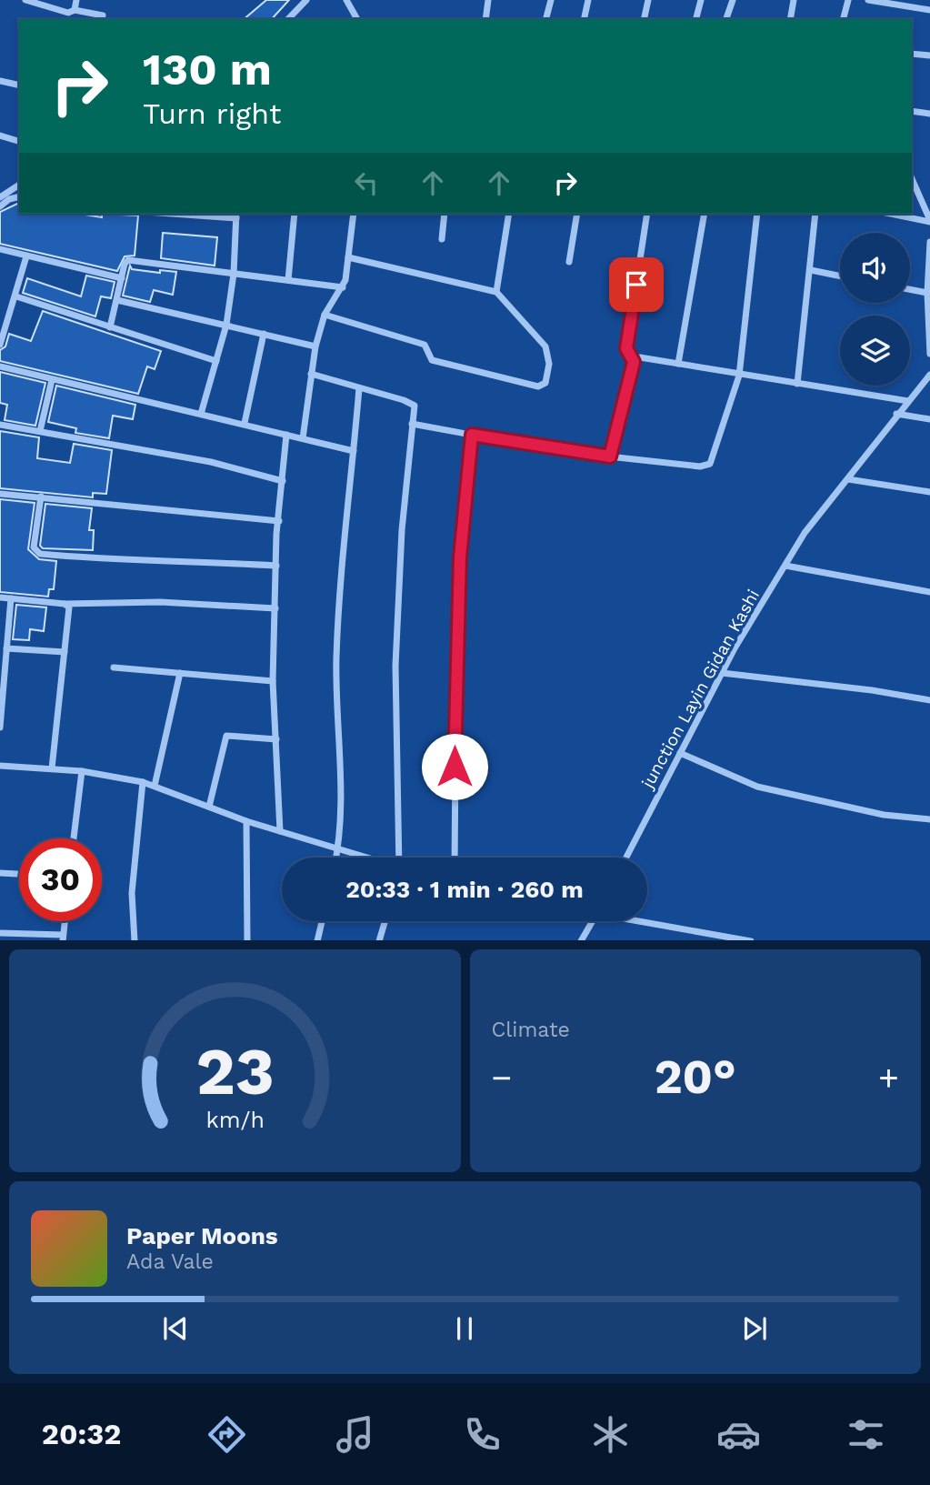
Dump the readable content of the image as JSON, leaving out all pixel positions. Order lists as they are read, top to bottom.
{
  "streets": {
    "street": ["junction Layin Gidan Kashi"]
  },
  "page": {
    "turn": ["130 m", "Turn right"],
    "limit": "30",
    "trip": "20:33 · 1 min · 260 m",
    "tile": "Climate",
    "heat": ["−", "20°", "+"],
    "song": ["Paper Moons", "Ada Vale"],
    "tabs": "20:32",
    "gauge": ["23", "km/h"]
  }
}
